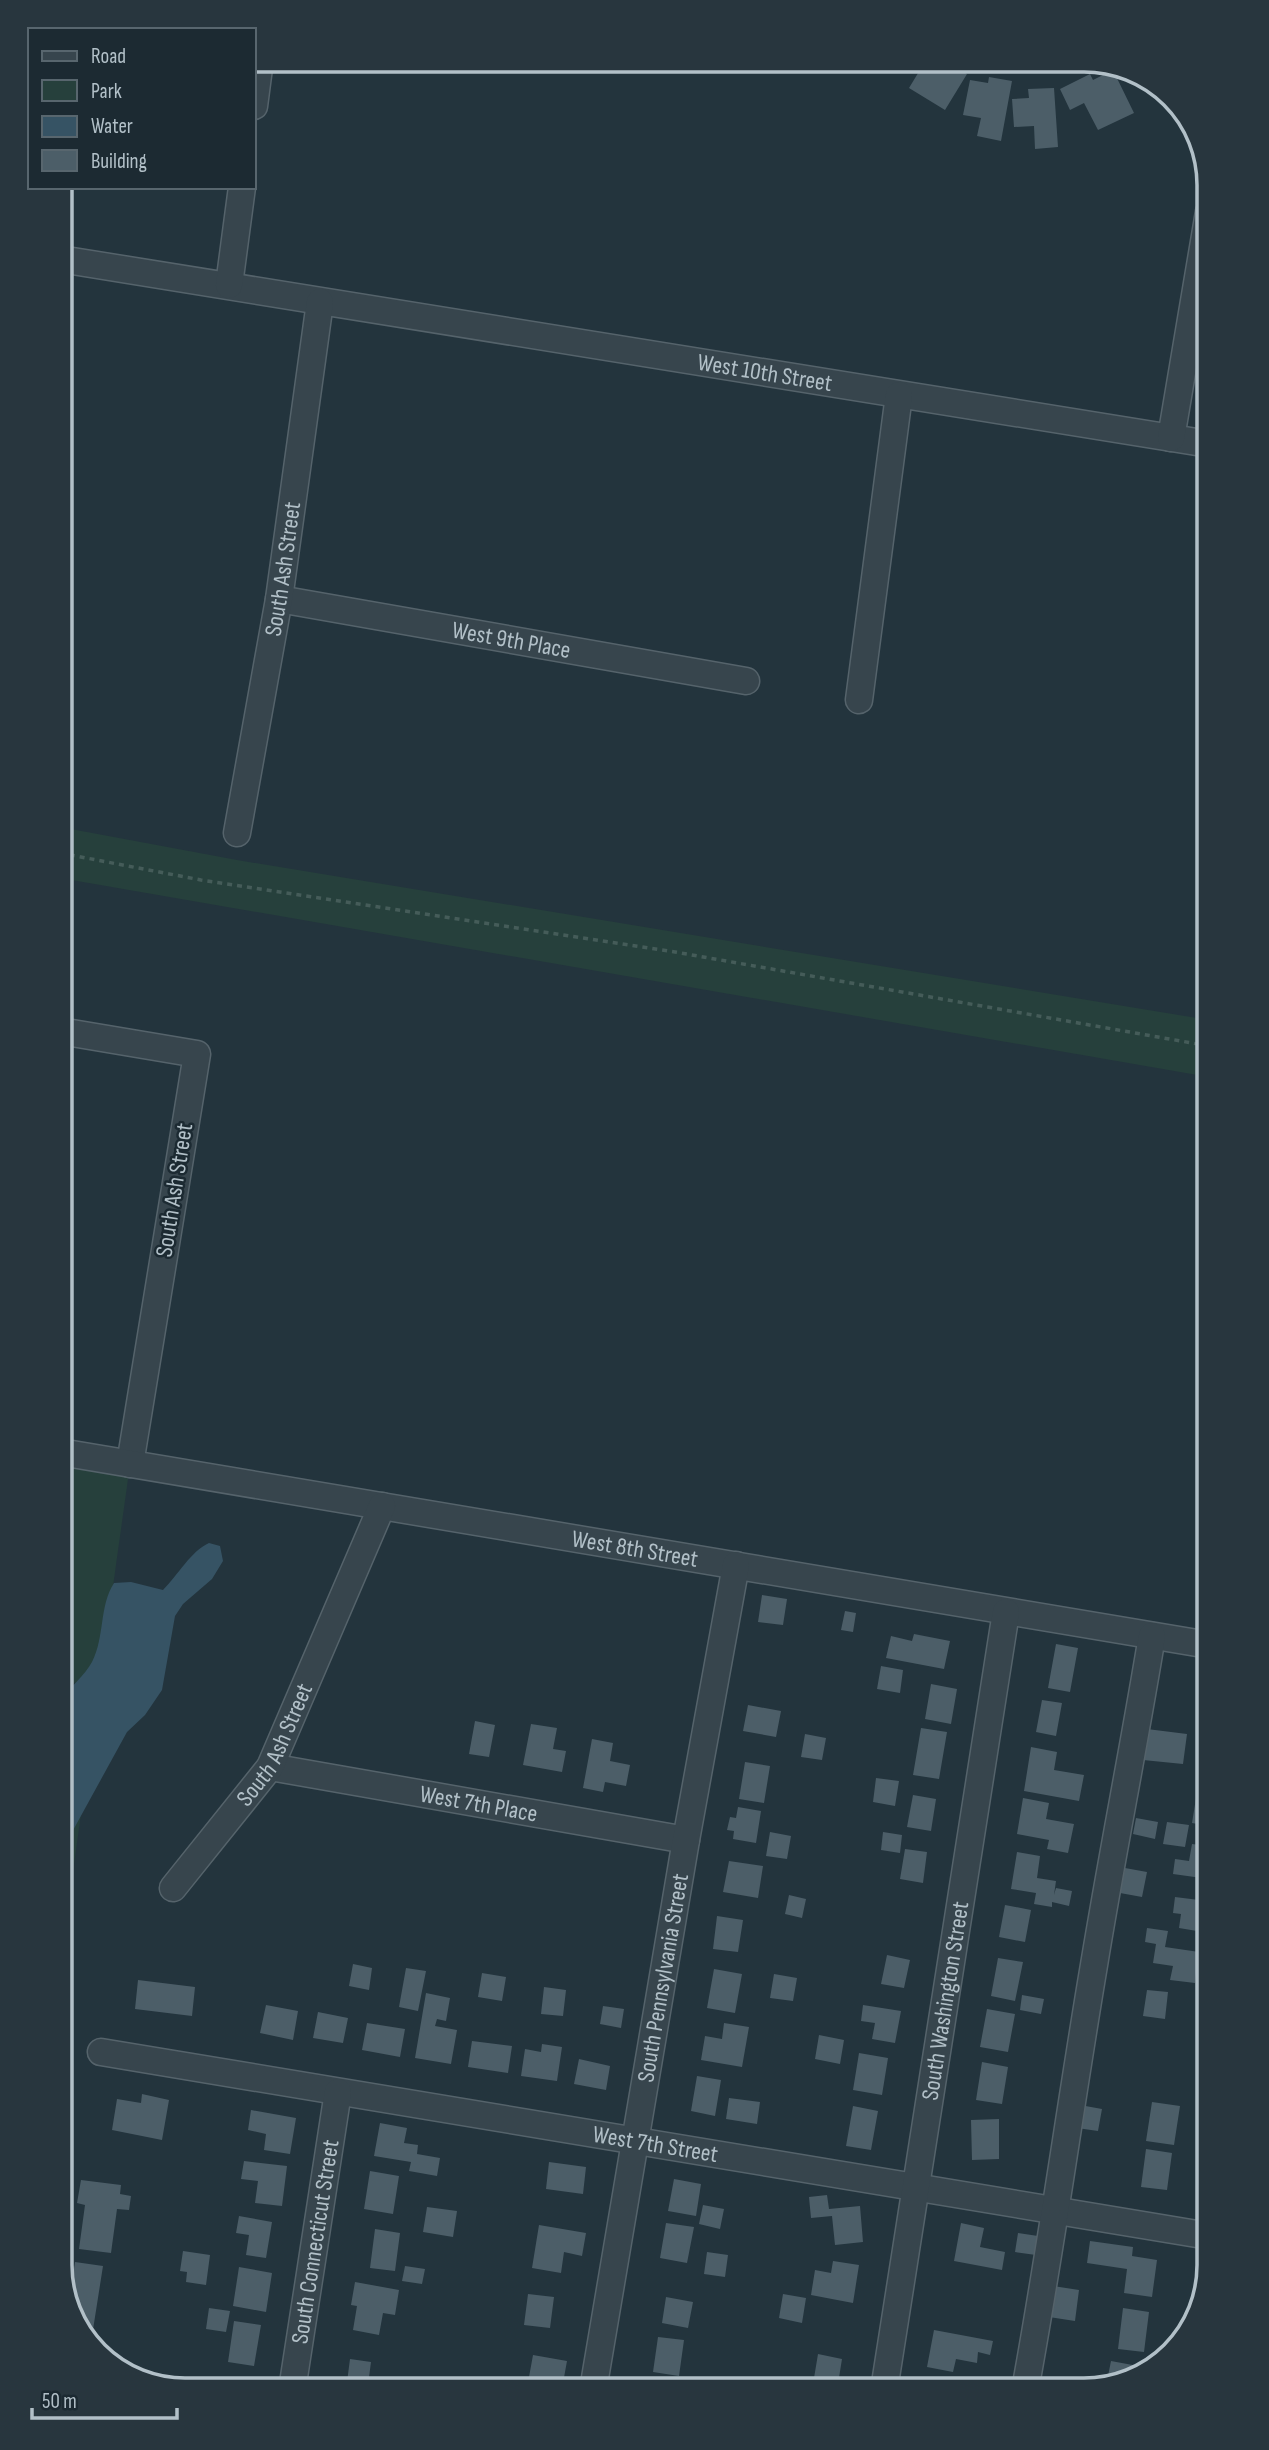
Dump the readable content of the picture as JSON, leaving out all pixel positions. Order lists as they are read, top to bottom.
{
  "streets": {
    "street": [
      "West 10th Street",
      "South Ash Street",
      "West 9th Place",
      "West 8th Street",
      "West 7th Place",
      "South Pennsylvania Street",
      "South Washington Street",
      "West 7th Street",
      "South Connecticut Street"
    ]
  },
  "crossings": [
    ["West 10th Street", "South Ash Street"],
    ["South Ash Street", "West 9th Place"],
    ["South Ash Street", "West 8th Street"],
    ["South Ash Street", "West 7th Place"],
    ["West 8th Street", "South Pennsylvania Street"],
    ["West 8th Street", "South Washington Street"],
    ["West 7th Place", "South Pennsylvania Street"],
    ["South Pennsylvania Street", "West 7th Street"],
    ["South Washington Street", "West 7th Street"],
    ["West 7th Street", "South Connecticut Street"]
  ],
  "legend": [
    "Road",
    "Park",
    "Water",
    "Building"
  ],
  "scale_bar": "50 m"
}
